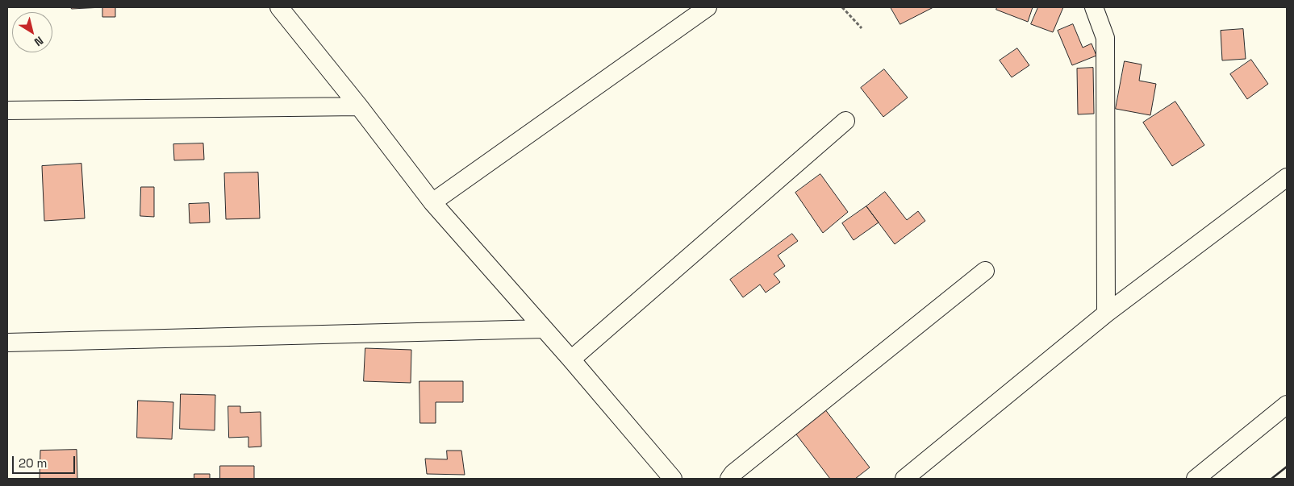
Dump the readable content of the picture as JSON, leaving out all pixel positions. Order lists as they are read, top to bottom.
{
  "scale_bar": "20 m",
  "north": "bottom right"
}
